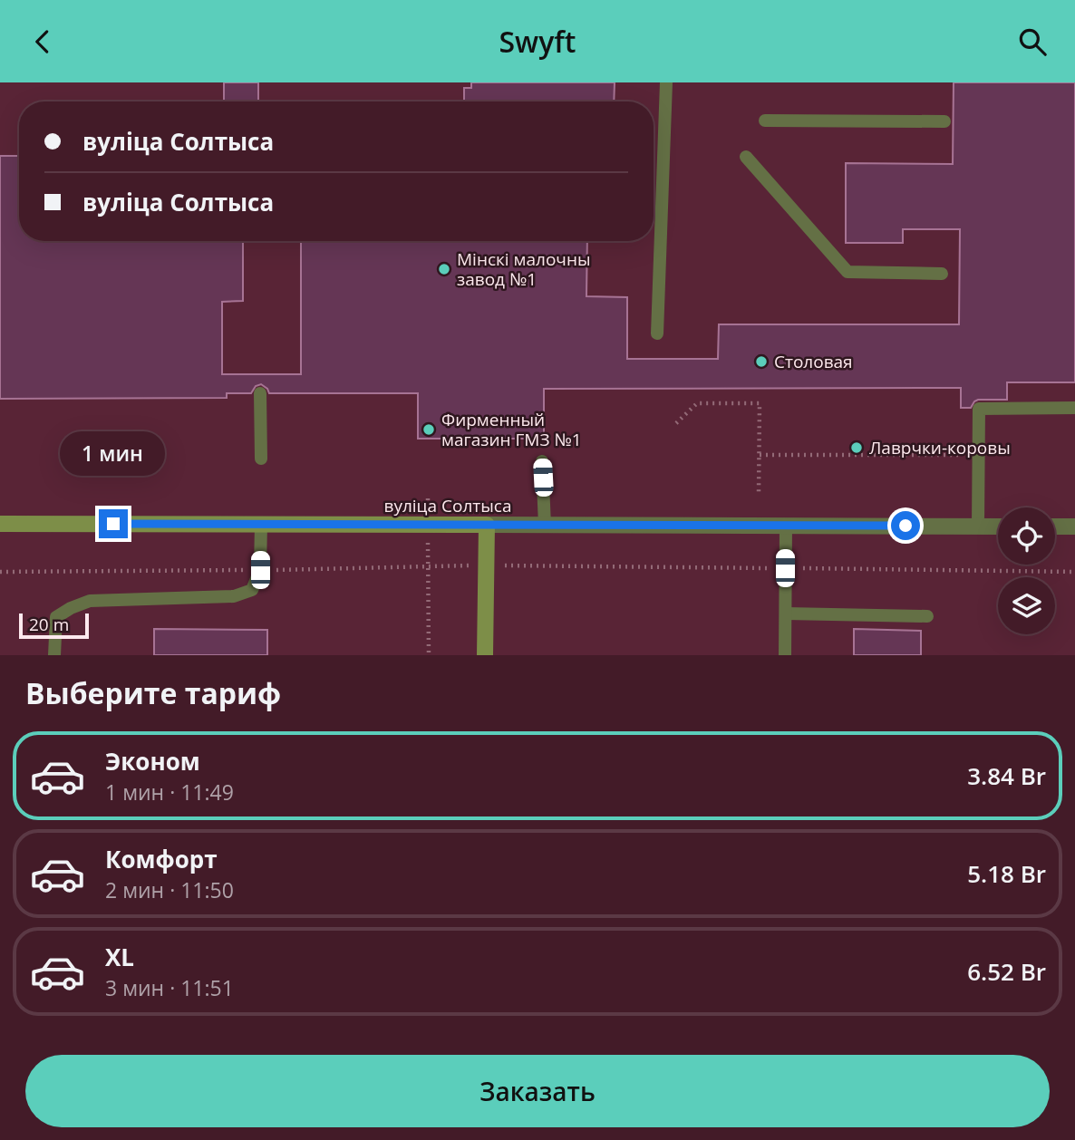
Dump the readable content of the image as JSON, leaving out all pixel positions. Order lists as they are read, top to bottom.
{
  "streets": {
    "street": ["вуліца Солтыса"]
  },
  "places": [
    "Мінскі малочны завод №1",
    "Столовая",
    "Фирменный магазин ГМЗ №1",
    "Лаврчки-коровы"
  ],
  "scale_bar": "20 m",
  "page": {
    "header": "Swyft",
    "banner": ["вуліца Солтыса", "вуліца Солтыса"],
    "bubble": "1 мин",
    "scale": "20 m",
    "heading": "Выберите тариф",
    "list": [
      {
        "name": "Эконом",
        "note": "1 мин · 11:49",
        "value": "3.84 Br"
      },
      {
        "name": "Комфорт",
        "note": "2 мин · 11:50",
        "value": "5.18 Br"
      },
      {
        "name": "XL",
        "note": "3 мин · 11:51",
        "value": "6.52 Br"
      }
    ],
    "buttons": "Заказать"
  }
}
